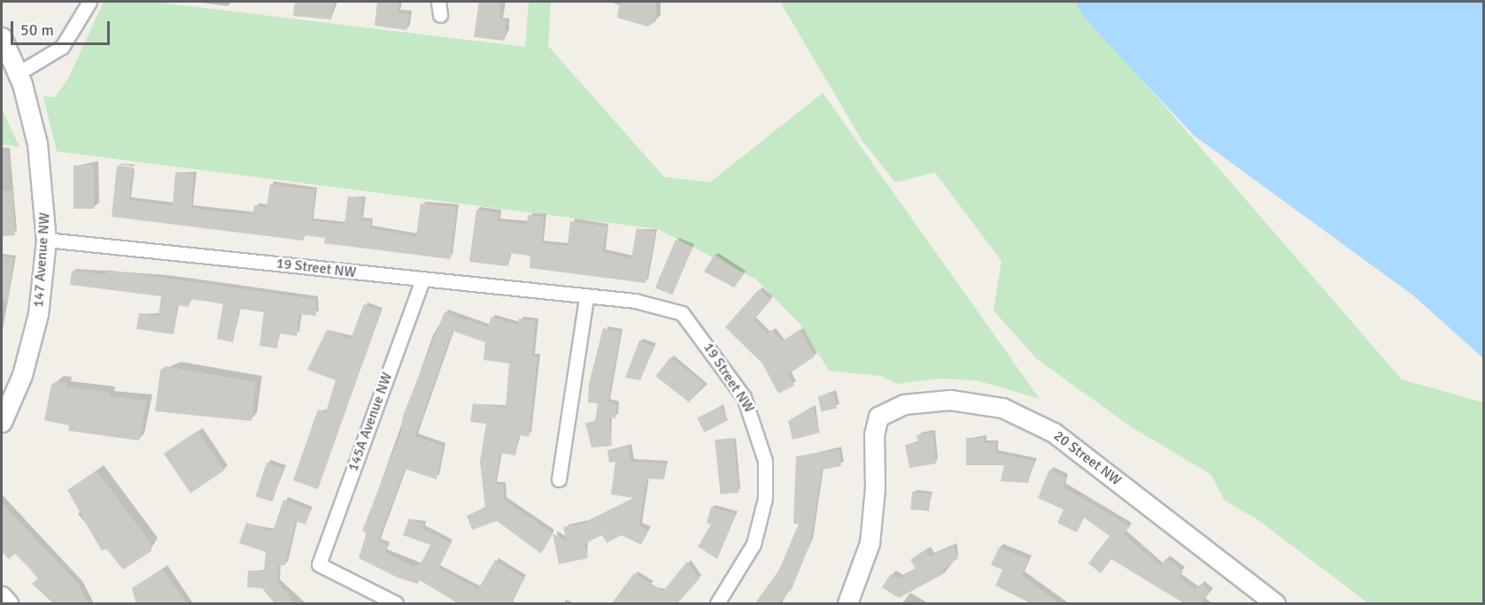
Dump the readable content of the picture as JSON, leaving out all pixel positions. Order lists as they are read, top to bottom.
{
  "streets": {
    "street": [
      "147 Avenue NW",
      "19 Street NW",
      "145A Avenue NW",
      "20 Street NW"
    ]
  },
  "crossings": [
    ["147 Avenue NW", "19 Street NW"],
    ["19 Street NW", "145A Avenue NW"]
  ],
  "scale_bar": "50 m"
}
